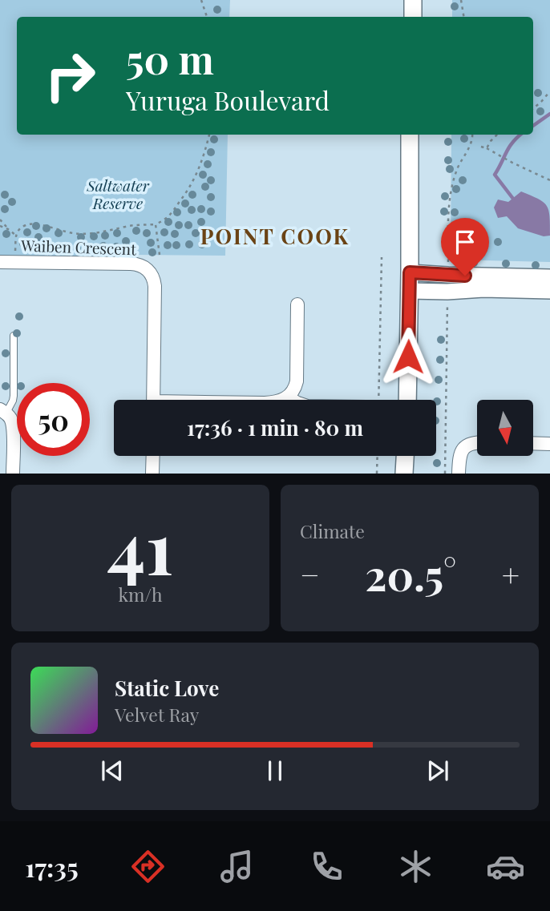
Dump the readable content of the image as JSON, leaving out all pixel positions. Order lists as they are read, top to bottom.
{
  "streets": {
    "street": ["Waiben Crescent"]
  },
  "districts": ["POINT COOK"],
  "parks": ["Saltwater Reserve"],
  "north": "bottom",
  "page": {
    "turn": ["50 m", "Yuruga Boulevard"],
    "limit": "50",
    "trip": "17:36 · 1 min · 80 m",
    "tile": [
      ["41", "km/h"],
      "Climate"
    ],
    "heat": ["−", "20.5°", "+"],
    "song": ["Static Love", "Velvet Ray"],
    "tabs": "17:35"
  }
}
